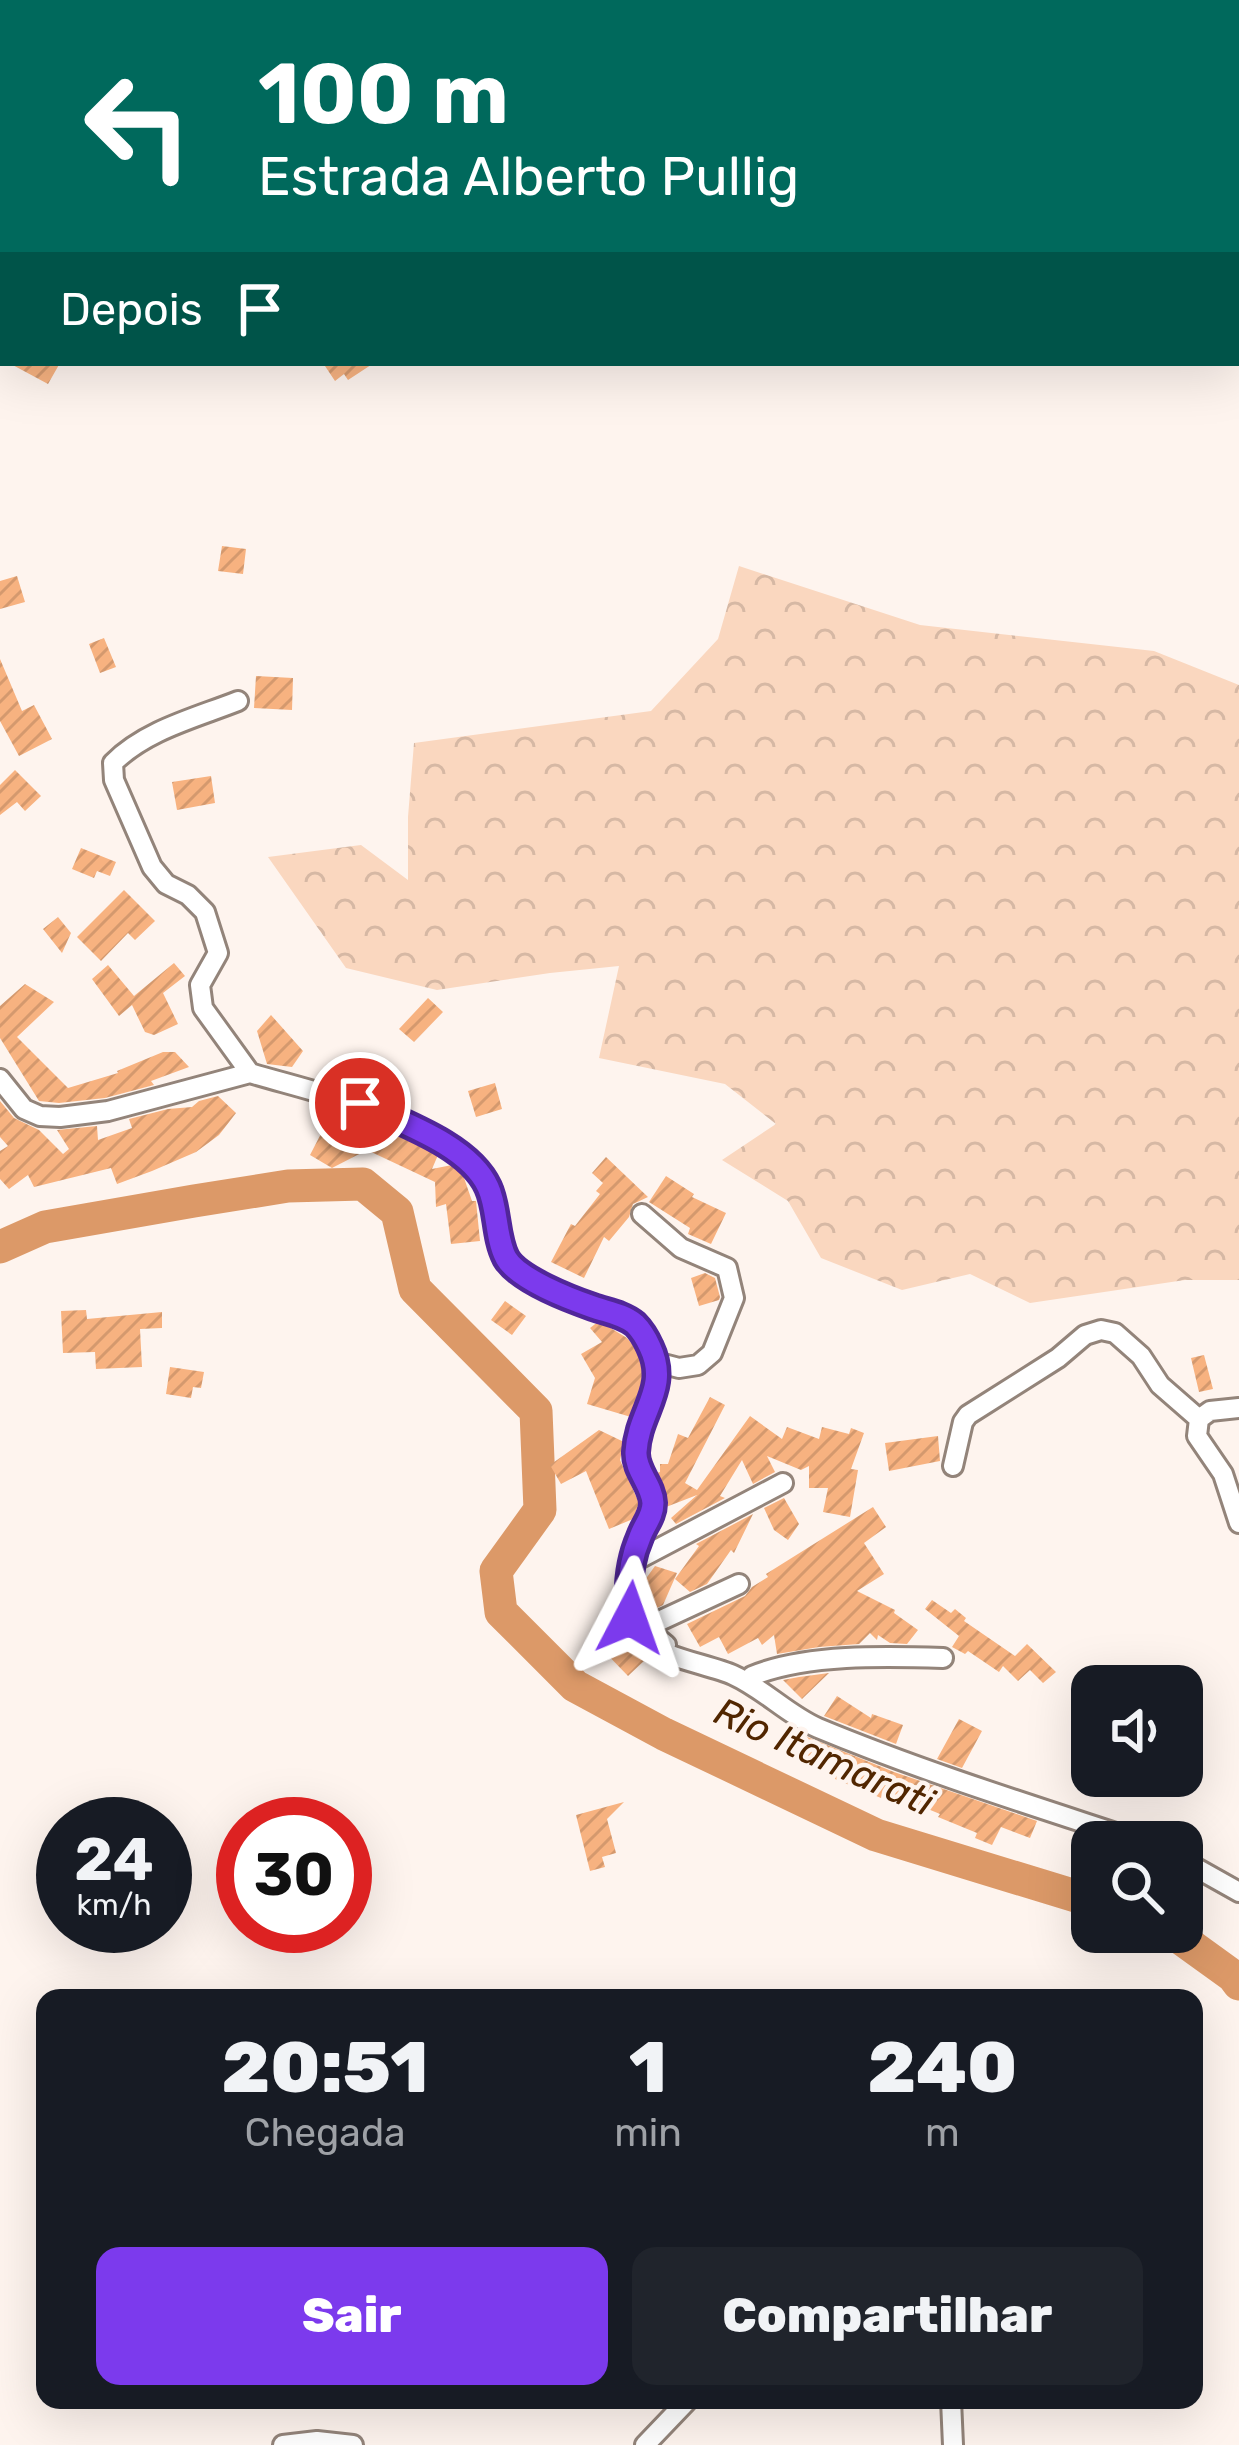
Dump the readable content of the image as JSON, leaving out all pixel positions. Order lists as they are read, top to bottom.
{
  "water": ["Rio Itamarati"],
  "page": {
    "turn": ["100 m", "Estrada Alberto Pullig"],
    "then": "Depois",
    "speed": "24 km/h",
    "limit": "30",
    "eta": [
      "20:51",
      "Chegada",
      "1",
      "min",
      "240",
      "m"
    ],
    "buttons": ["Sair", "Compartilhar"]
  }
}
